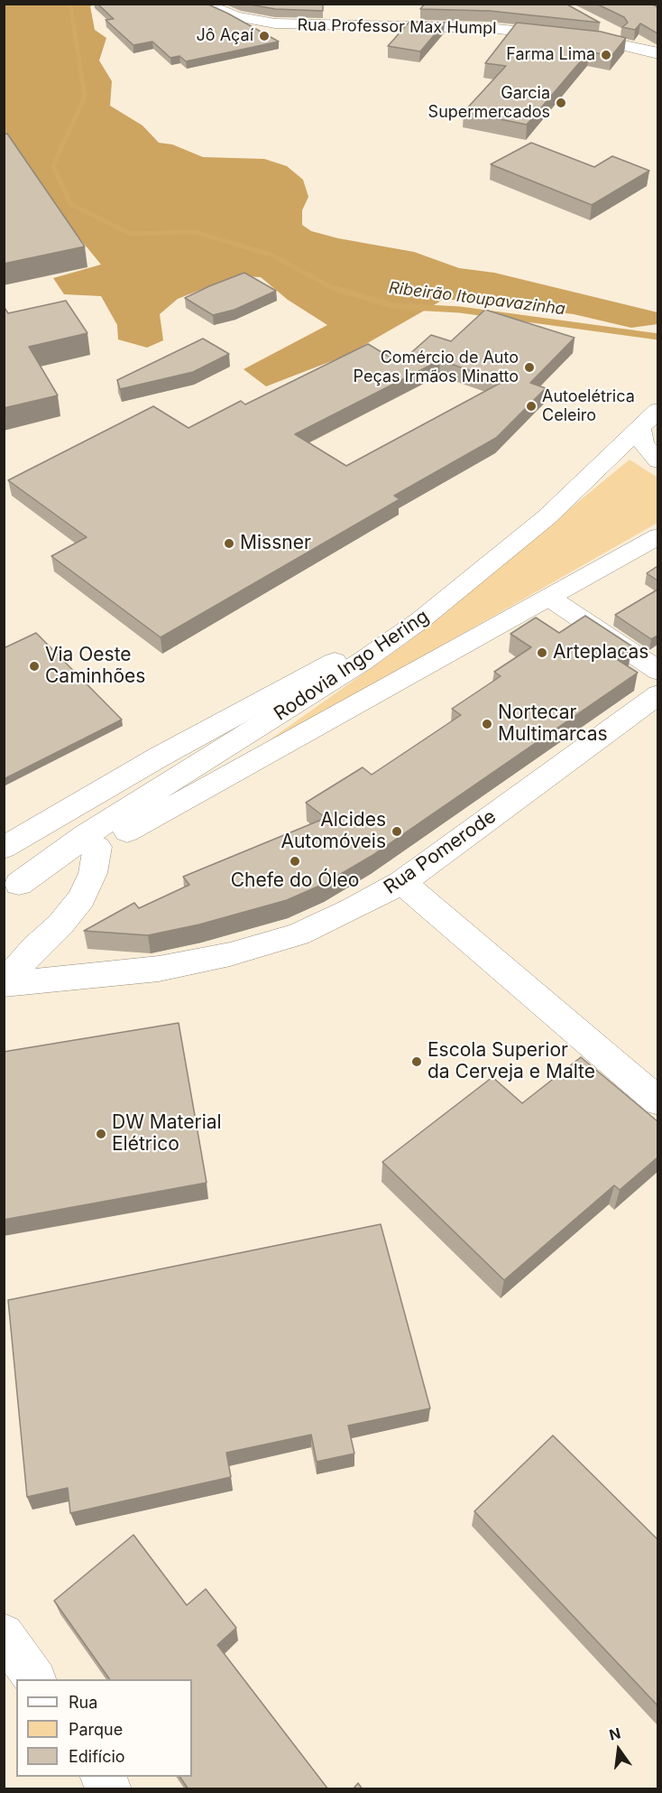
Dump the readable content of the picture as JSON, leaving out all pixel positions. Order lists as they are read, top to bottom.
{
  "streets": {
    "main road": ["Rua Professor Max Humpl", "Rodovia Ingo Hering", "Rua Pomerode"]
  },
  "water": ["Ribeirão Itoupavazinha"],
  "places": [
    "Jô Açaí",
    "Farma Lima",
    "Garcia Supermercados",
    "Comércio de Auto Peças Irmãos Minatto",
    "Autoelétrica Celeiro",
    "Missner",
    "Arteplacas",
    "Via Oeste Caminhões",
    "Nortecar Multimarcas",
    "Alcides Automóveis",
    "Chefe do Óleo",
    "Escola Superior da Cerveja e Malte",
    "DW Material Elétrico"
  ],
  "legend": ["Rua", "Parque", "Edifício"],
  "north": "top"
}
